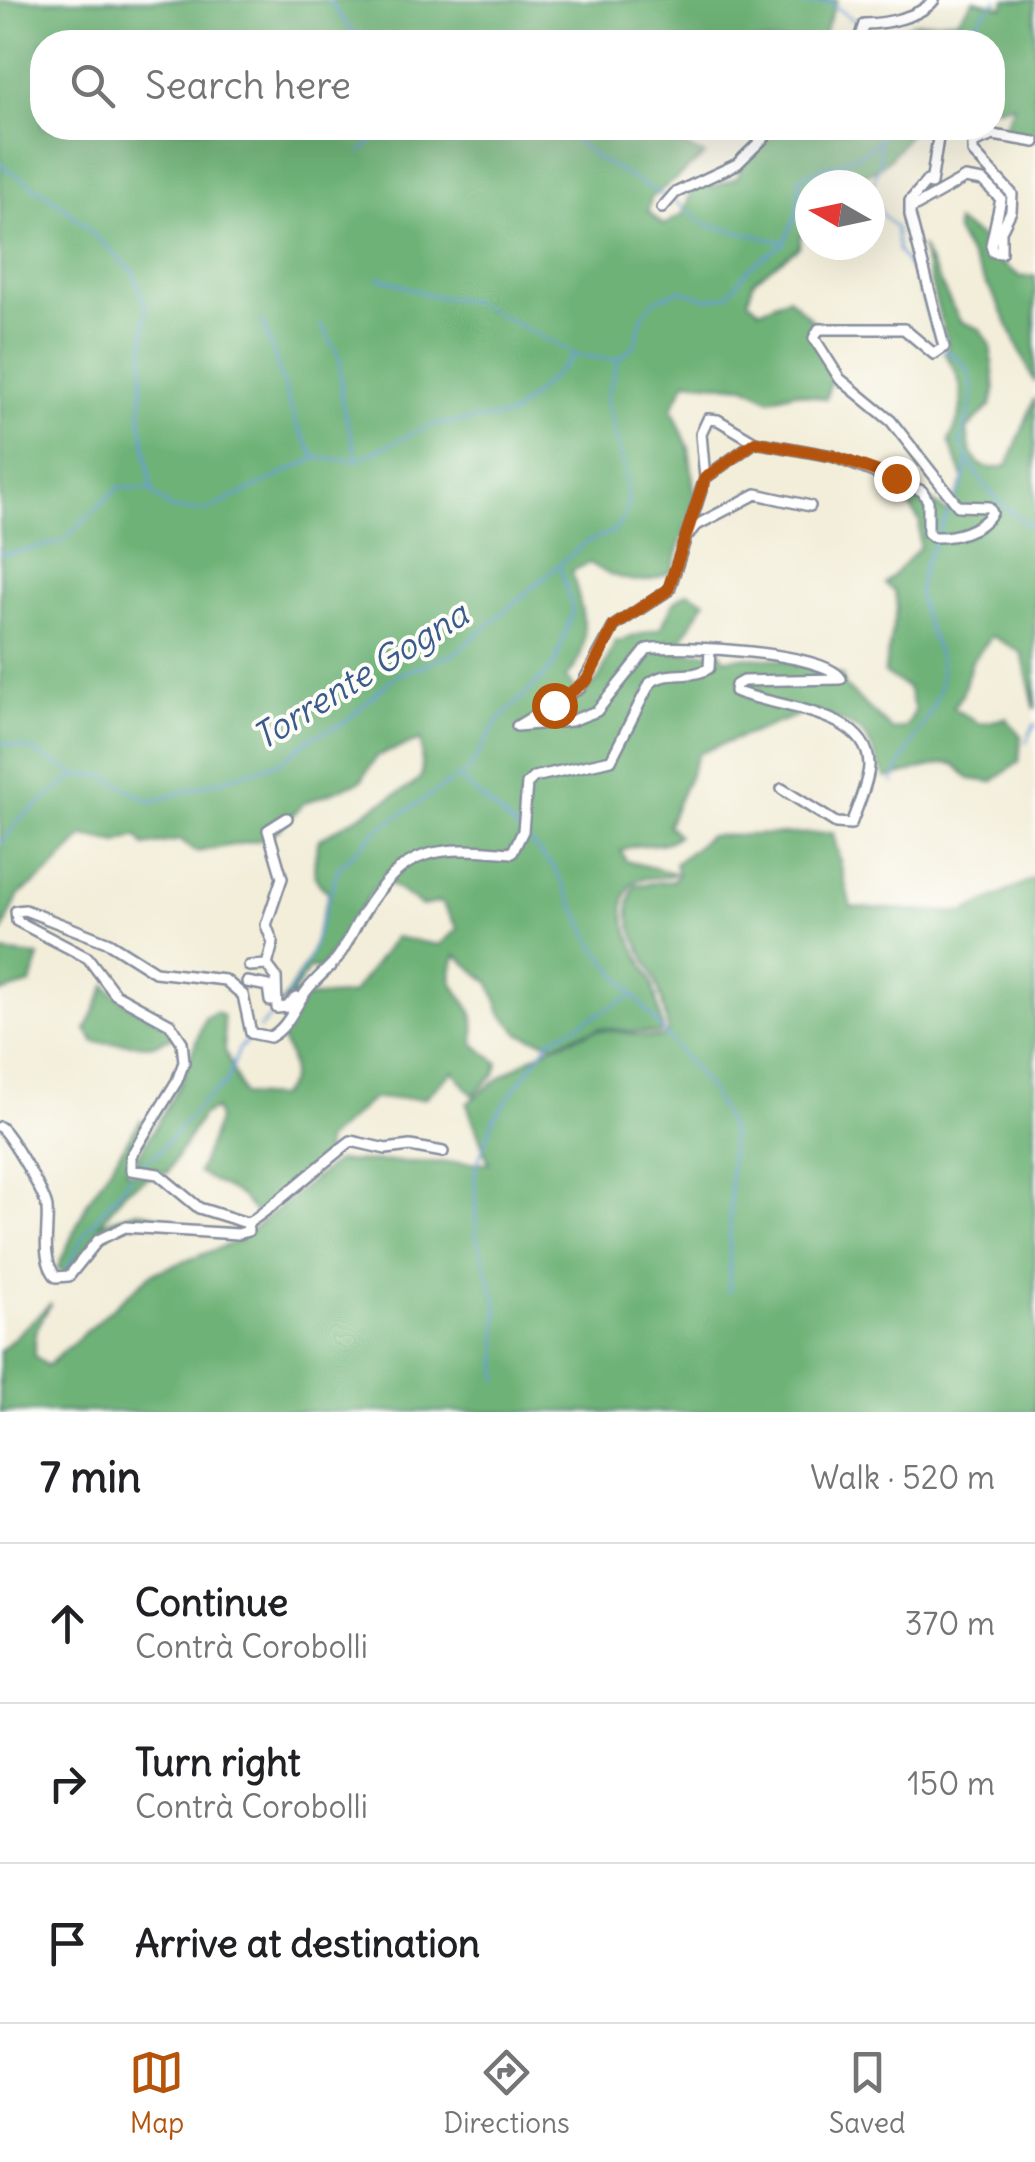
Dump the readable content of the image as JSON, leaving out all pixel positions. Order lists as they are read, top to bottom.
{
  "water": ["Torrente Gogna"],
  "north": "left",
  "page": {
    "search": "Search here",
    "heading": ["7 min", "Walk · 520 m"],
    "list": [
      ["Continue", "Contrà Corobolli", "370 m"],
      ["Turn right", "Contrà Corobolli", "150 m"],
      "Arrive at destination"
    ],
    "nav": ["Map", "Directions", "Saved"]
  }
}
